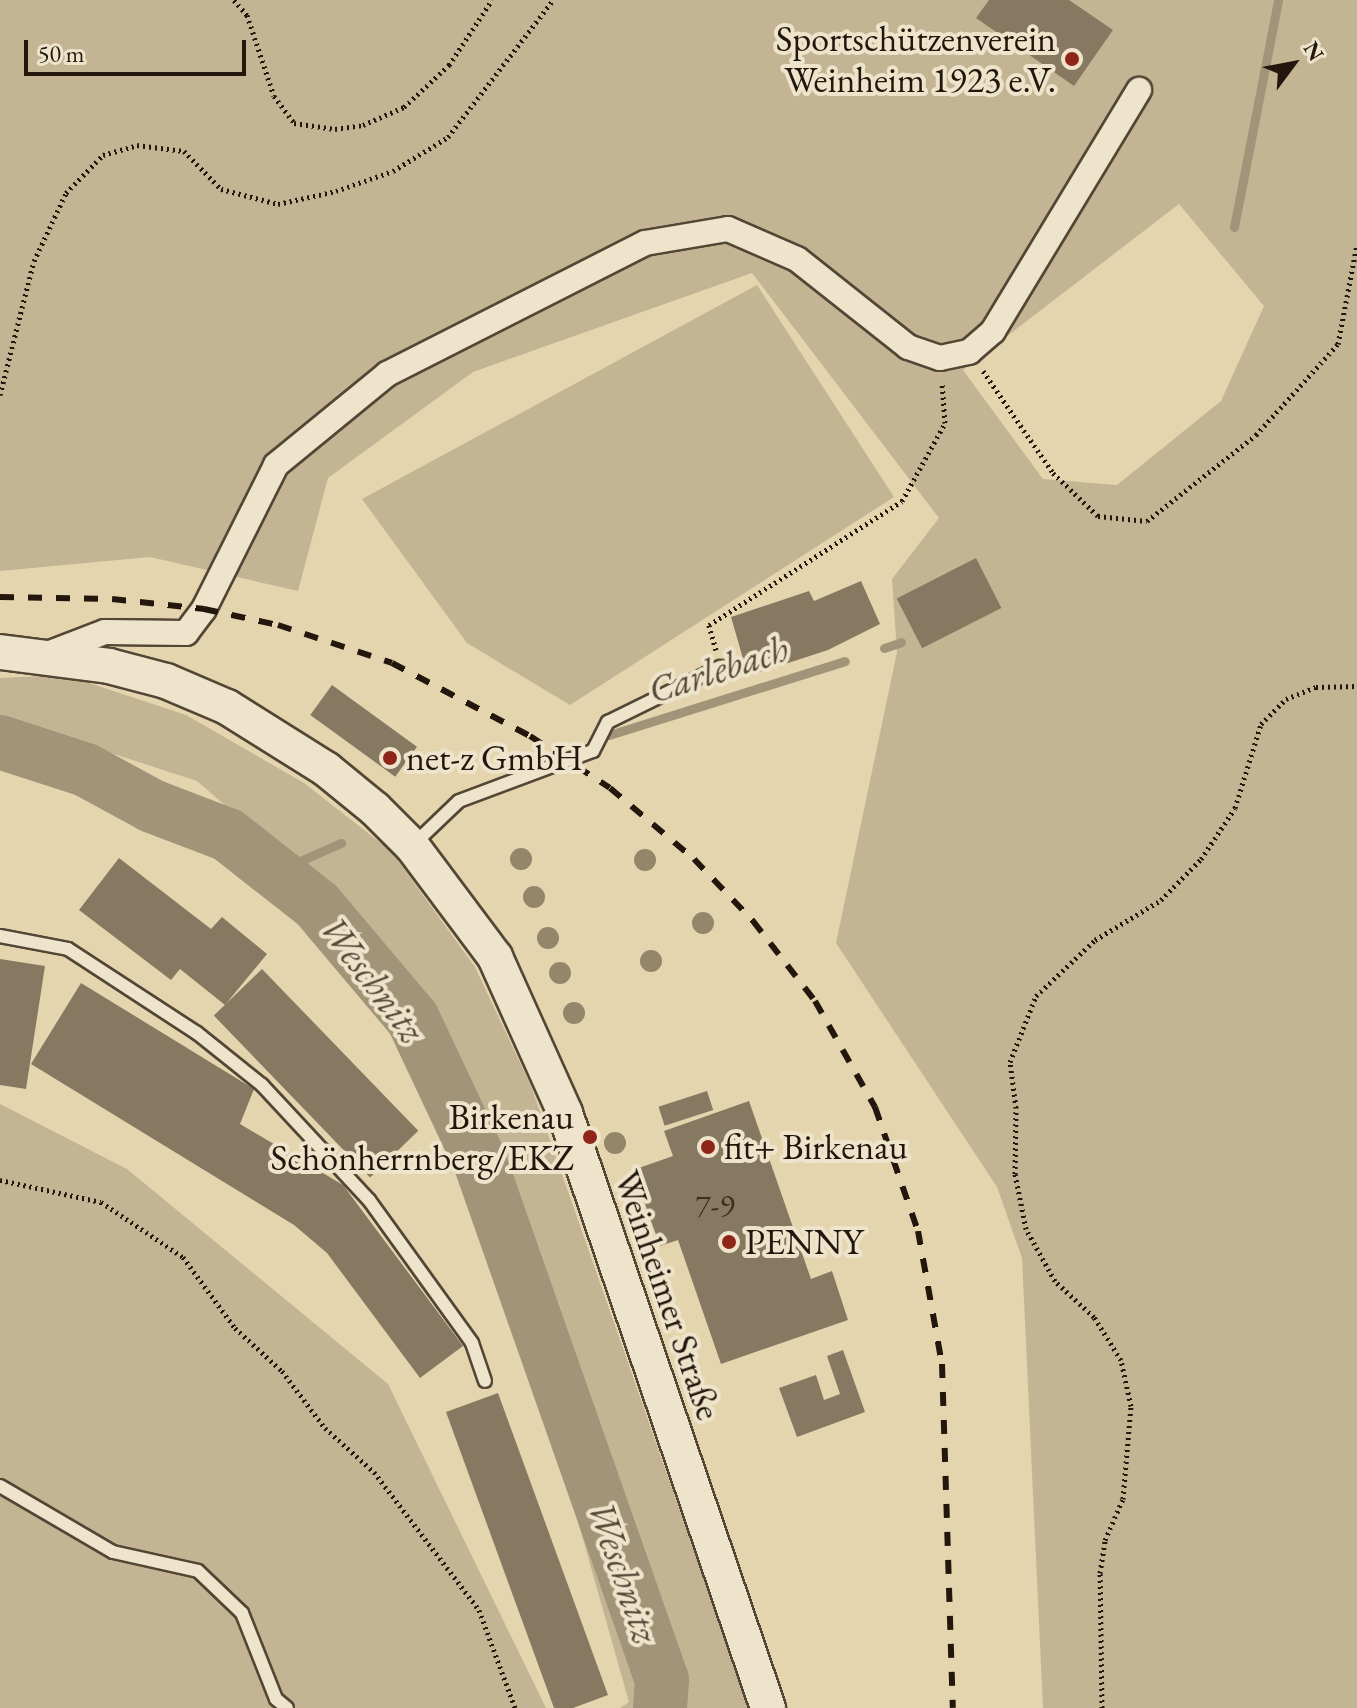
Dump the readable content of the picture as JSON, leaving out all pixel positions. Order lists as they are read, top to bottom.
{
  "streets": {
    "main road": ["Weinheimer Straße"]
  },
  "water": ["Carlebach", "Weschnitz"],
  "places": [
    "Sportschützenverein Weinheim 1923 e.V.",
    "net-z GmbH",
    "Birkenau Schönherrnberg/EKZ",
    "fit+ Birkenau",
    "PENNY"
  ],
  "house_numbers": ["7-9"],
  "scale_bar": "50 m",
  "north": "top right"
}
